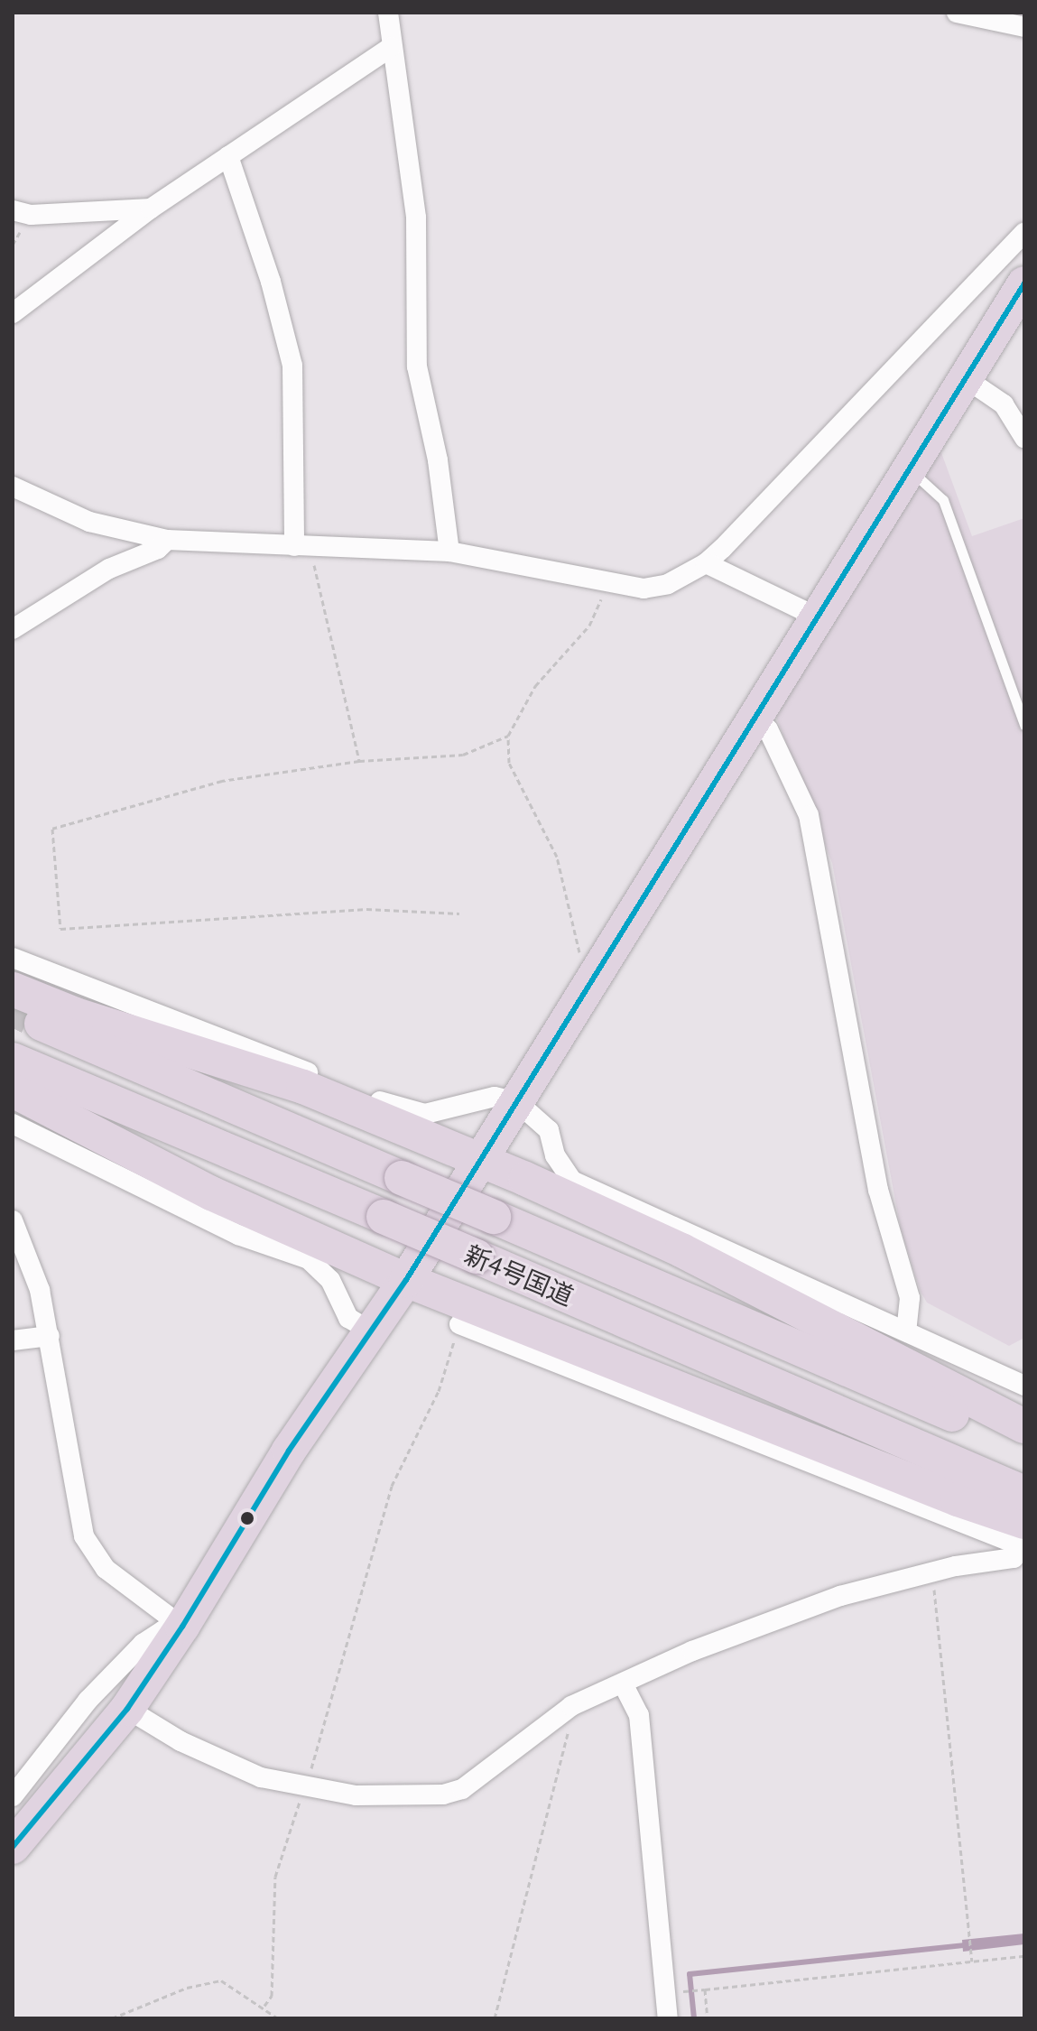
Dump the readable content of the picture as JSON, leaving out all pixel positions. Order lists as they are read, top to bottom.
{
  "streets": {
    "highway": ["新4号国道"]
  }
}
